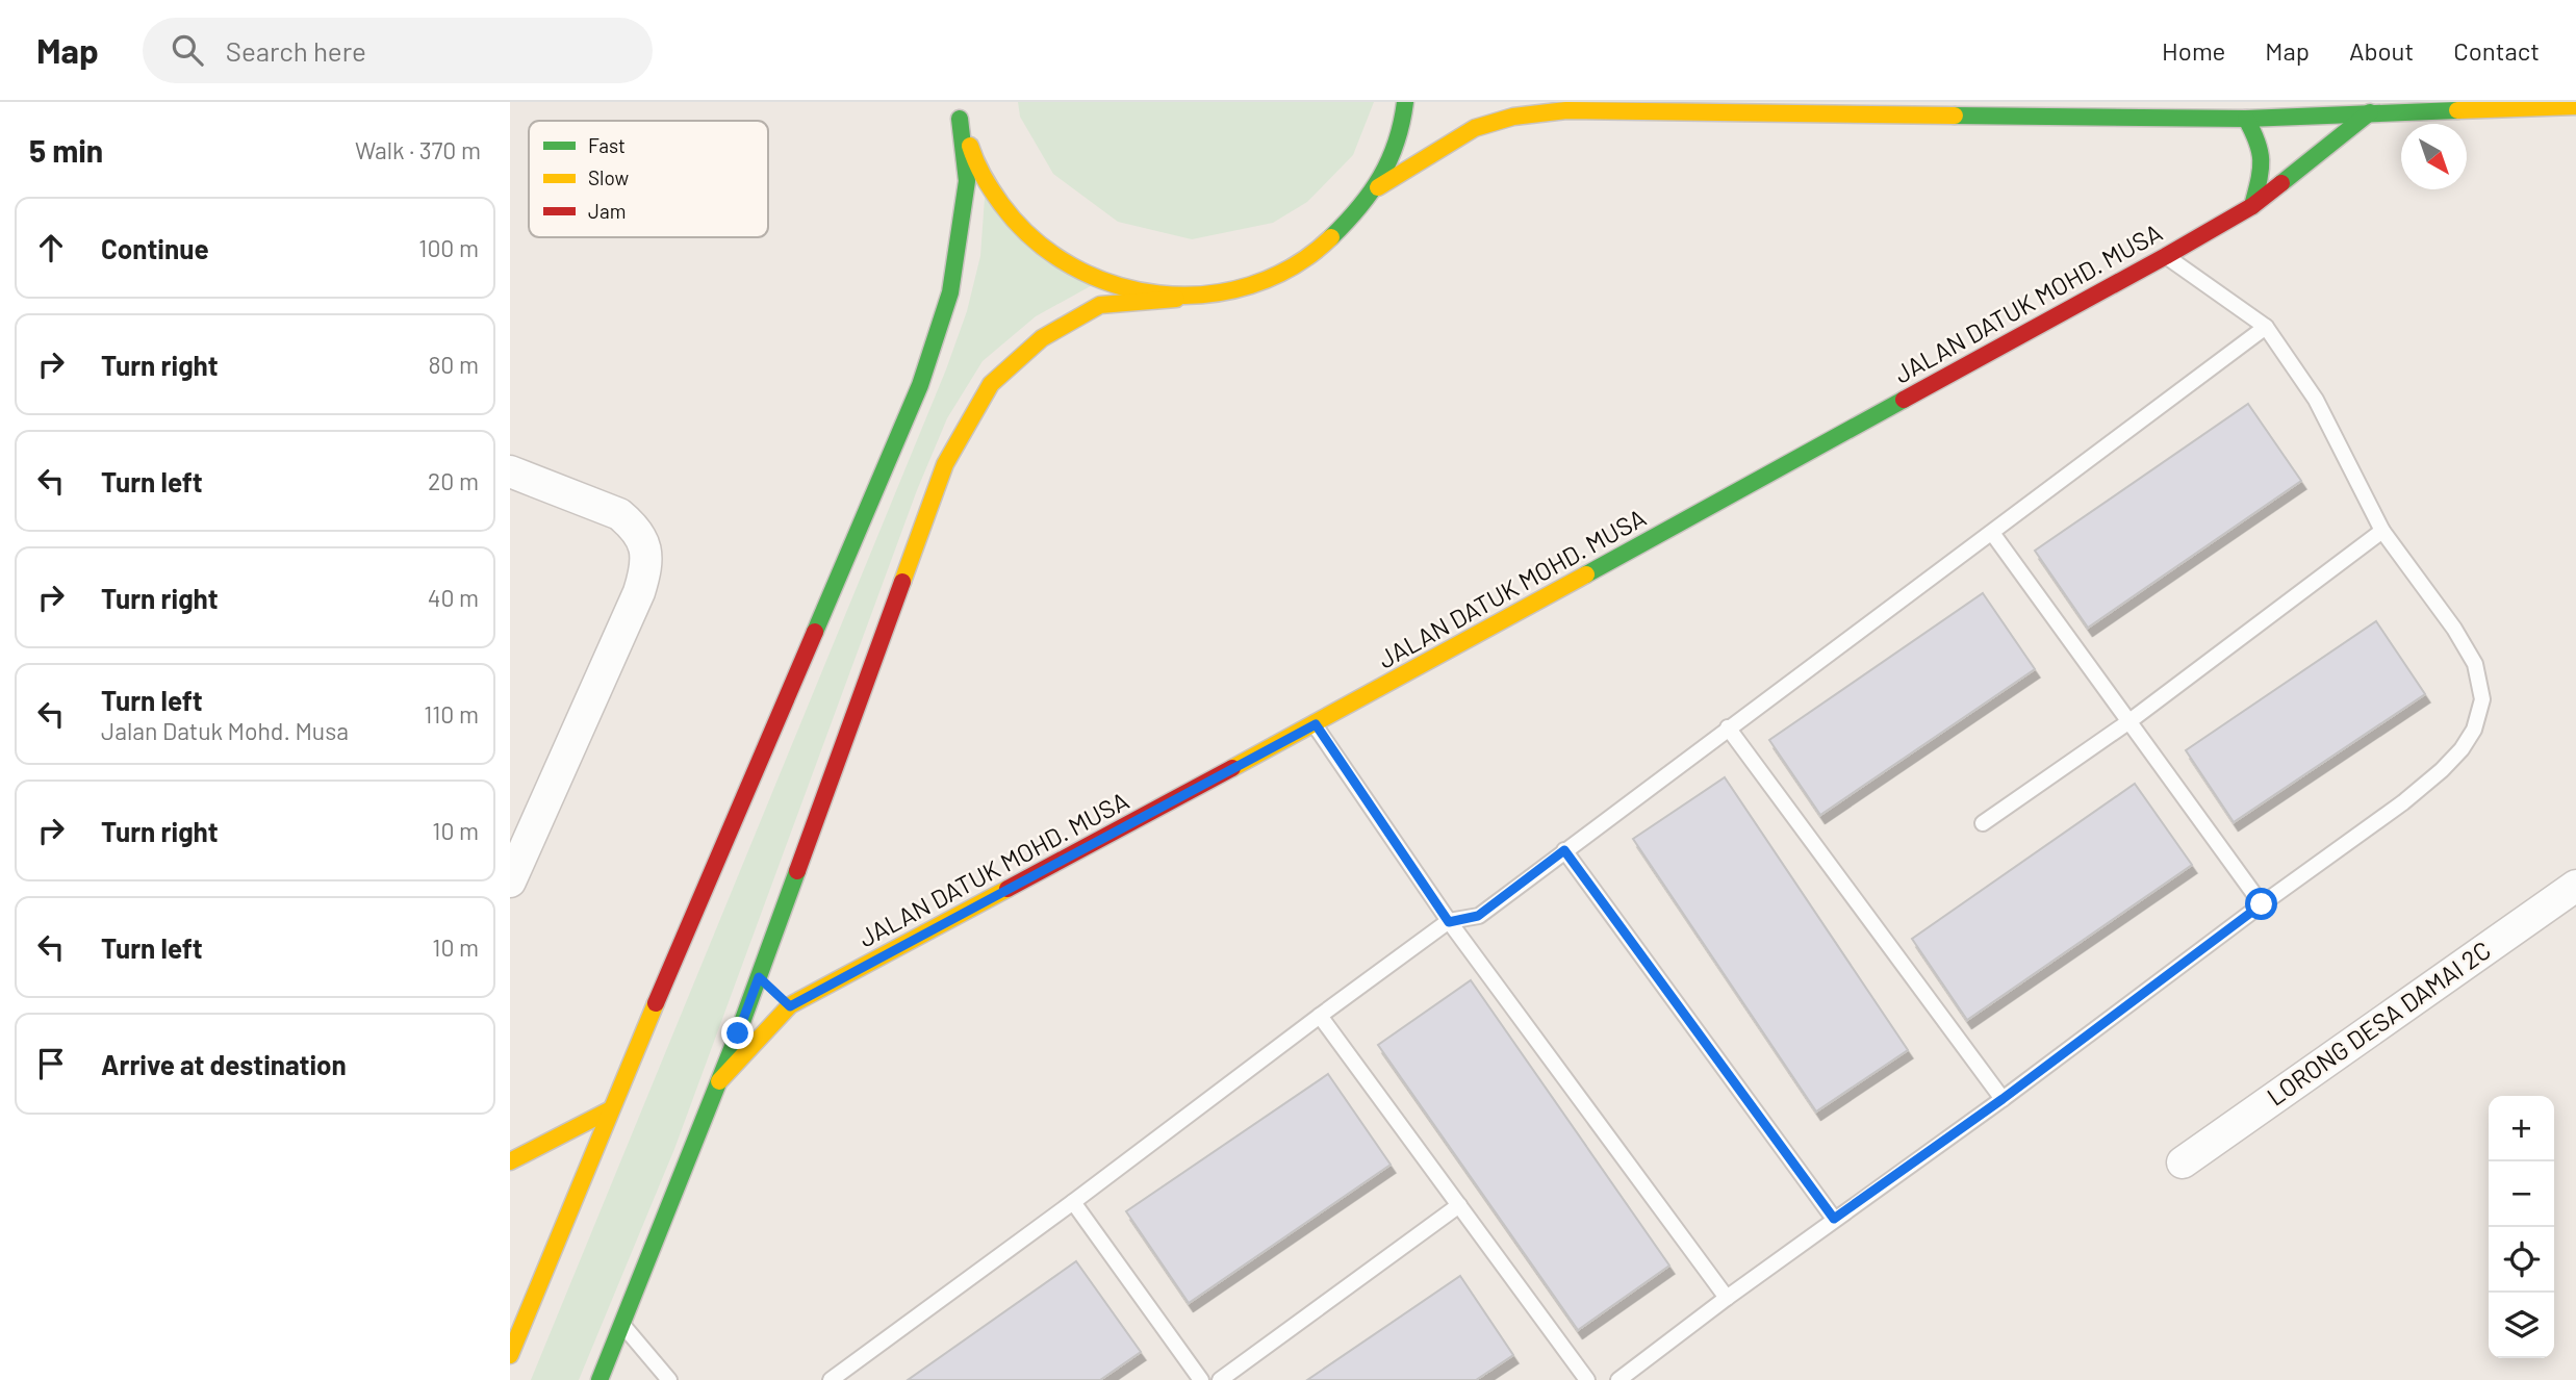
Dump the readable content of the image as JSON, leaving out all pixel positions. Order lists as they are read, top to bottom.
{
  "streets": {
    "main road": ["JALAN DATUK MOHD. MUSA"],
    "street": ["LORONG DESA DAMAI 2C"]
  },
  "legend": ["Fast", "Slow", "Jam"],
  "north": "bottom right",
  "page": {
    "header": "Map",
    "search": "Search here",
    "nav": [
      "Home",
      "Map",
      "About",
      "Contact"
    ],
    "heading": ["5 min", "Walk · 370 m"],
    "list": [
      ["Continue", "100 m"],
      ["Turn right", "80 m"],
      ["Turn left", "20 m"],
      ["Turn right", "40 m"],
      ["Turn left", "Jalan Datuk Mohd. Musa", "110 m"],
      ["Turn right", "10 m"],
      ["Turn left", "10 m"],
      "Arrive at destination"
    ],
    "map_buttons": ["+", "−"]
  }
}
